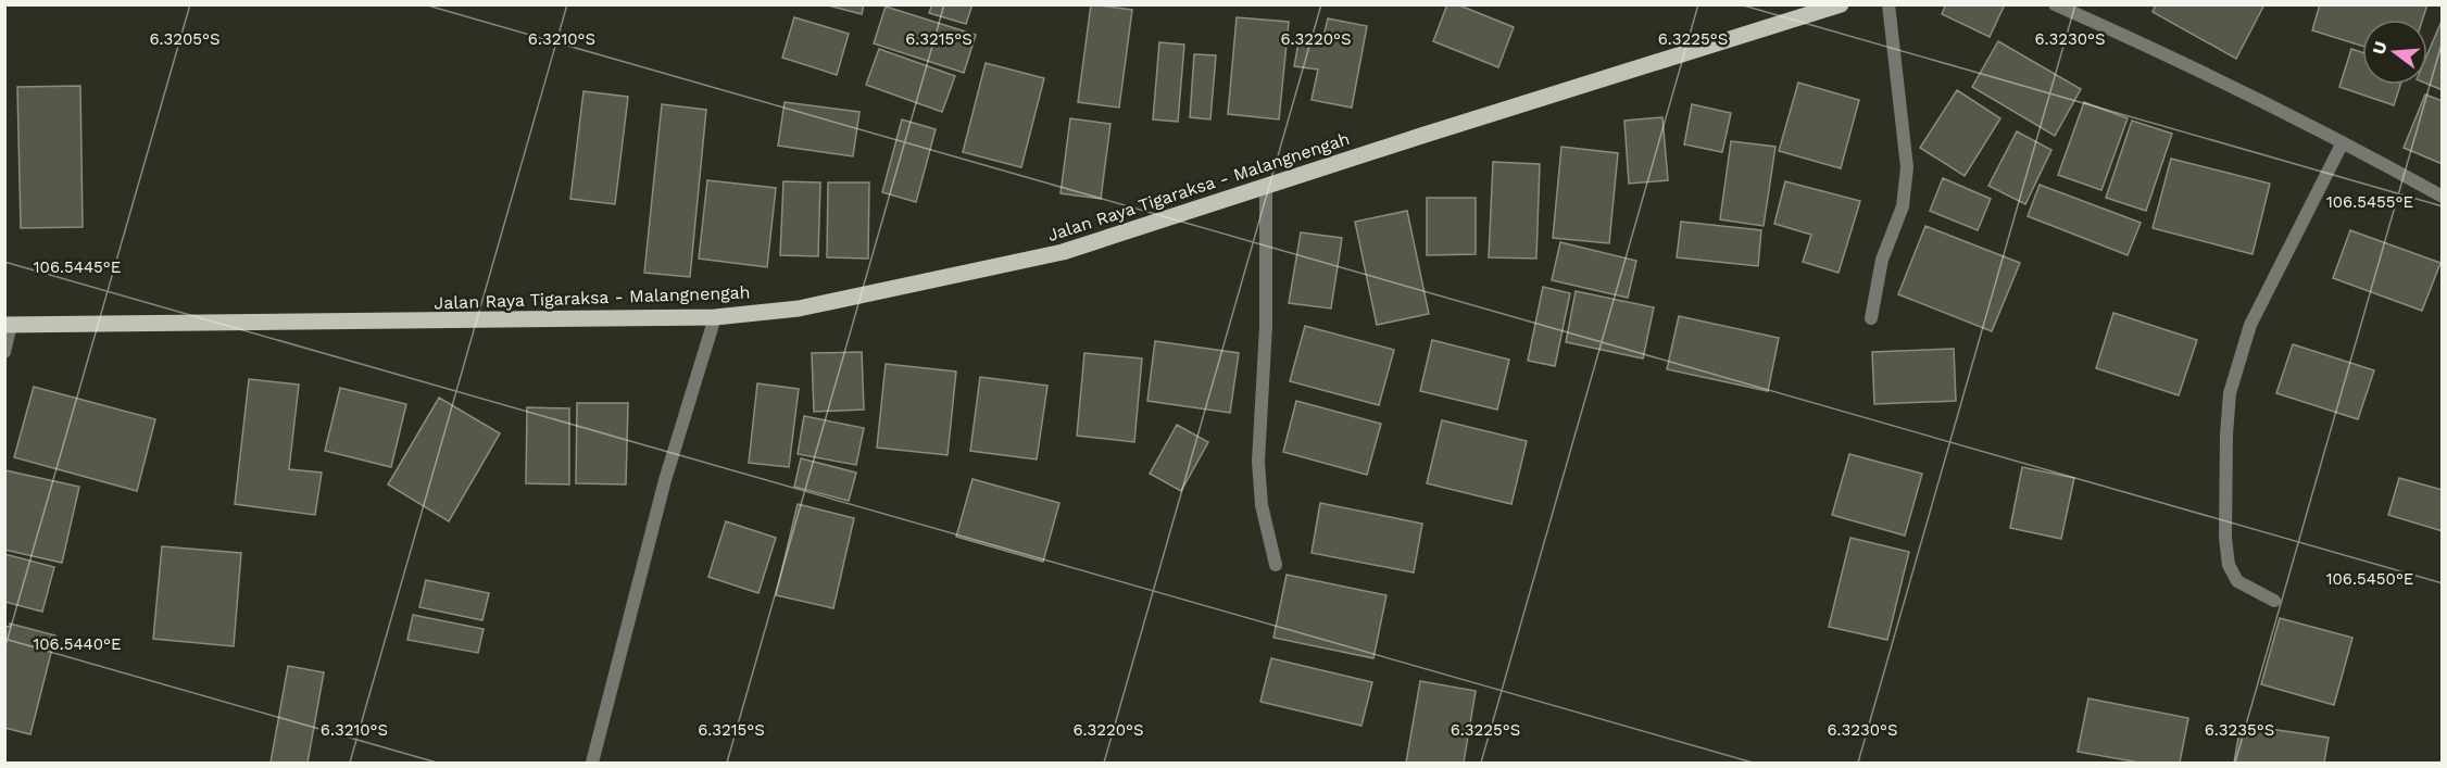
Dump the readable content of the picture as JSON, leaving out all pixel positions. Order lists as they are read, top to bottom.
{
  "streets": {
    "main road": ["Jalan Raya Tigaraksa - Malangnengah"]
  },
  "north": "left",
  "coordinates": [
    "6.3205°S",
    "6.3210°S",
    "6.3215°S",
    "6.3220°S",
    "6.3225°S",
    "6.3230°S",
    "106.5455°E",
    "106.5445°E",
    "106.5450°E",
    "106.5440°E",
    "6.3235°S"
  ]
}
